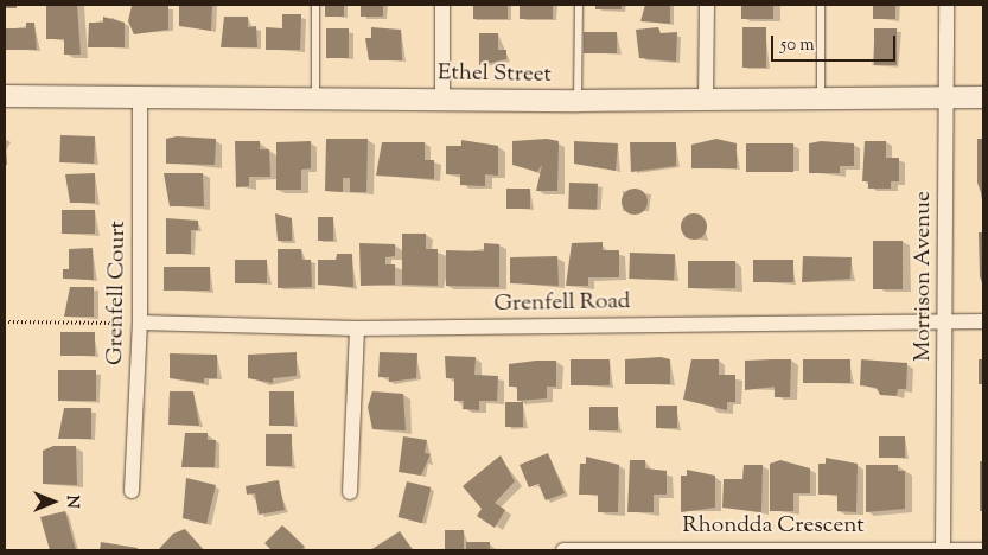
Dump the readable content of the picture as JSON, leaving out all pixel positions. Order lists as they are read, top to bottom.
{
  "streets": {
    "street": [
      "Ethel Street",
      "Morrison Avenue",
      "Grenfell Court",
      "Grenfell Road",
      "Rhondda Crescent"
    ]
  },
  "crossings": [
    ["Ethel Street", "Morrison Avenue"],
    ["Ethel Street", "Grenfell Court"],
    ["Morrison Avenue", "Grenfell Road"],
    ["Morrison Avenue", "Rhondda Crescent"],
    ["Grenfell Court", "Grenfell Road"]
  ],
  "scale_bar": "50 m",
  "north": "right"
}
